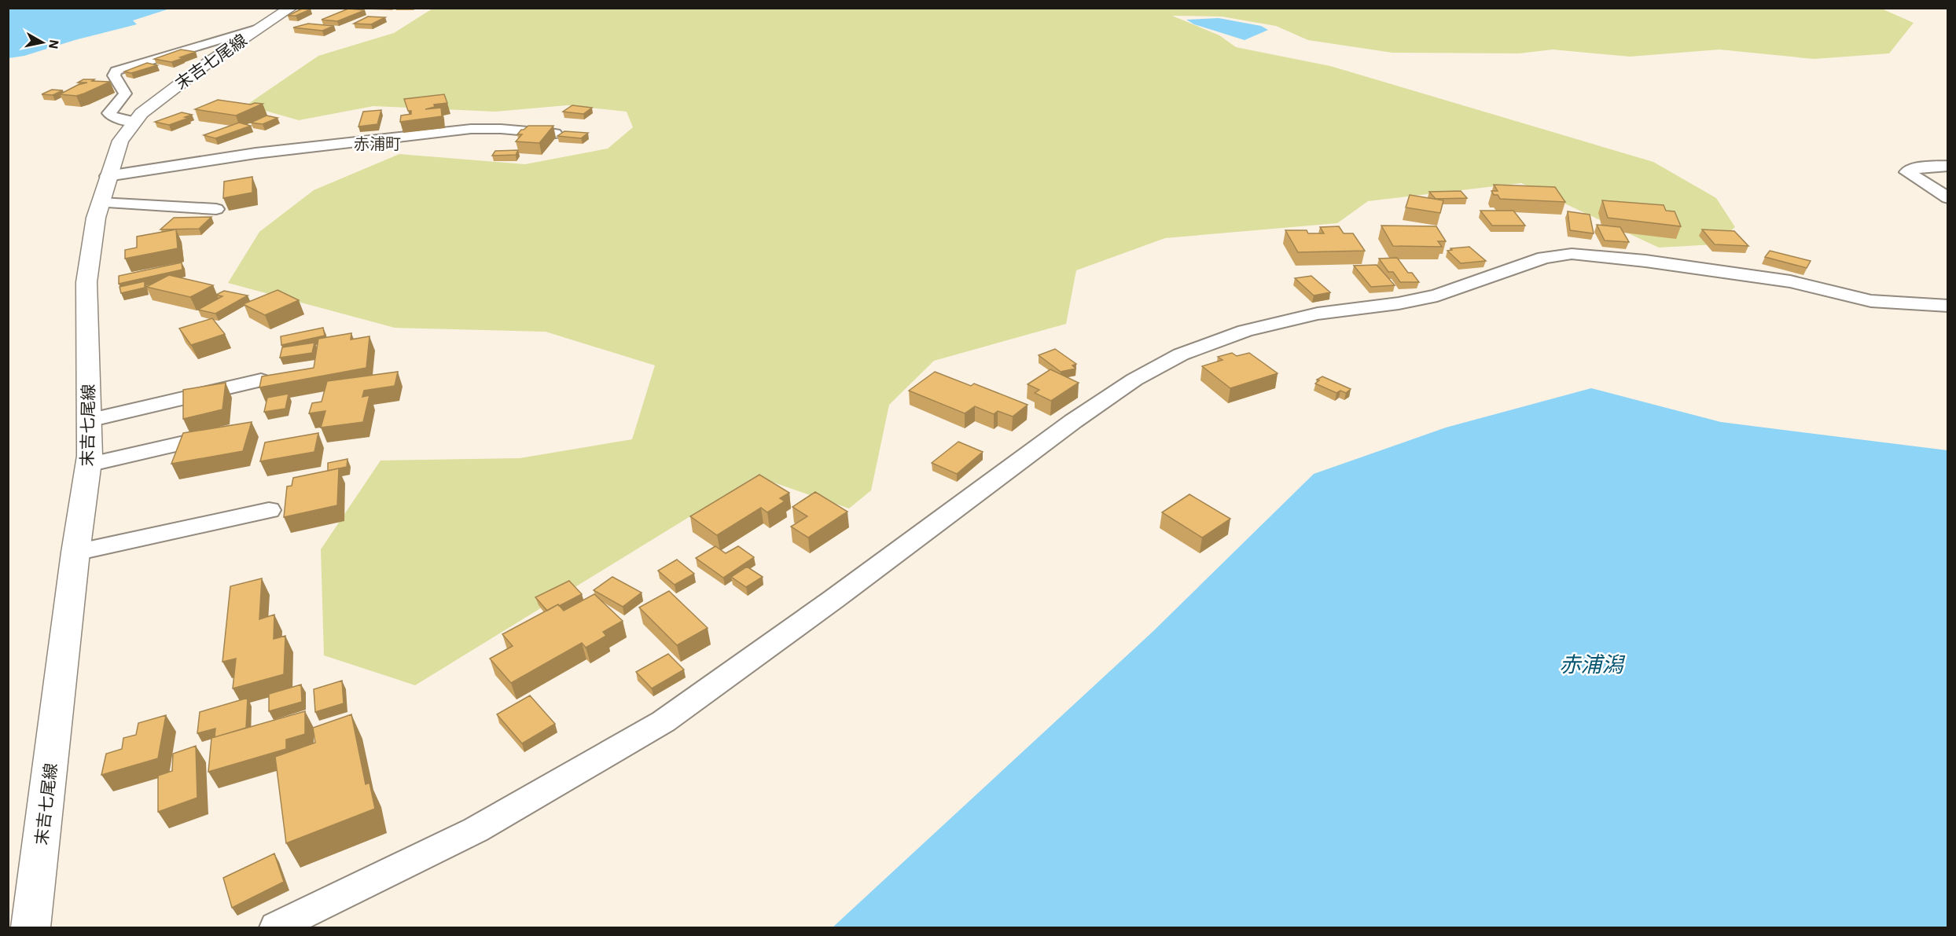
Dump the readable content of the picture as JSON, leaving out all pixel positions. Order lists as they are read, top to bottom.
{
  "streets": {
    "main road": ["末吉七尾線"]
  },
  "districts": ["赤浦町"],
  "water": ["赤浦潟"],
  "north": "right"
}
